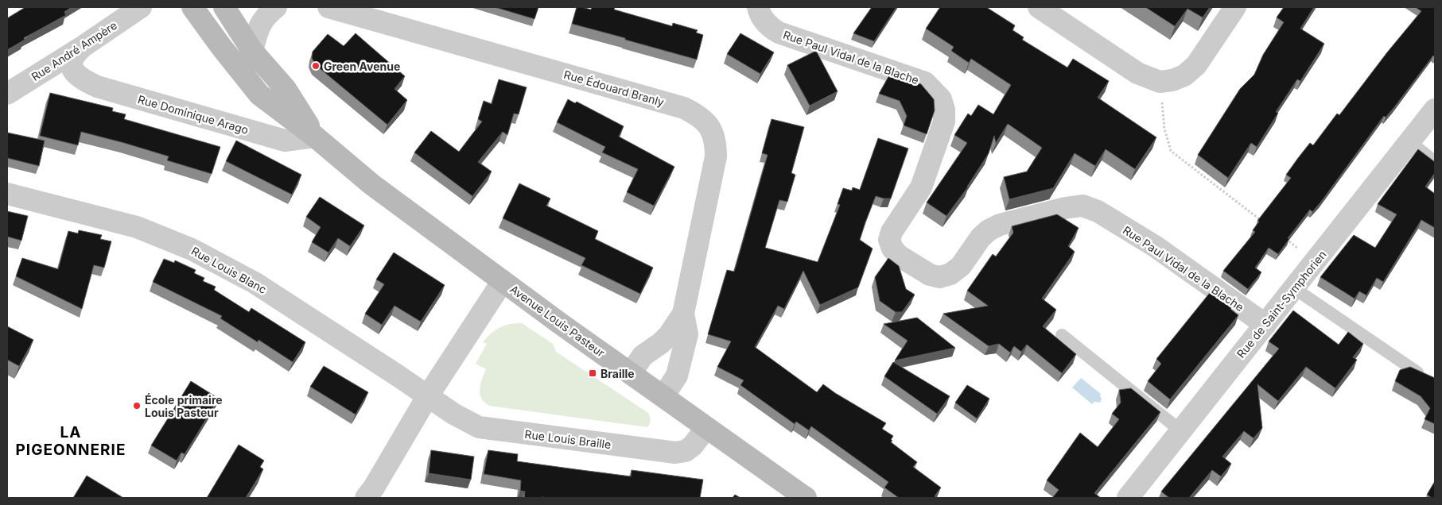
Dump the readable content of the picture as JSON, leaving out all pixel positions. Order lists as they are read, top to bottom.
{
  "streets": {
    "main road": ["Avenue Louis Pasteur"],
    "street": [
      "Rue André Ampère",
      "Rue Paul Vidal de la Blache",
      "Rue Édouard Branly",
      "Rue Dominique Arago",
      "Rue Louis Blanc",
      "Rue de Saint-Symphorien",
      "Rue Louis Braille"
    ]
  },
  "crossings": [
    ["Rue André Ampère", "Rue Dominique Arago"],
    ["Rue Paul Vidal de la Blache", "Rue de Saint-Symphorien"],
    ["Rue Édouard Branly", "Avenue Louis Pasteur"],
    ["Rue Dominique Arago", "Avenue Louis Pasteur"],
    ["Rue Louis Blanc", "Rue Louis Braille"],
    ["Avenue Louis Pasteur", "Rue Louis Braille"]
  ],
  "districts": ["LA PIGEONNERIE"],
  "places": {
    "other": ["Green Avenue", "École primaire Louis Pasteur"],
    "transit": ["Braille"]
  }
}
